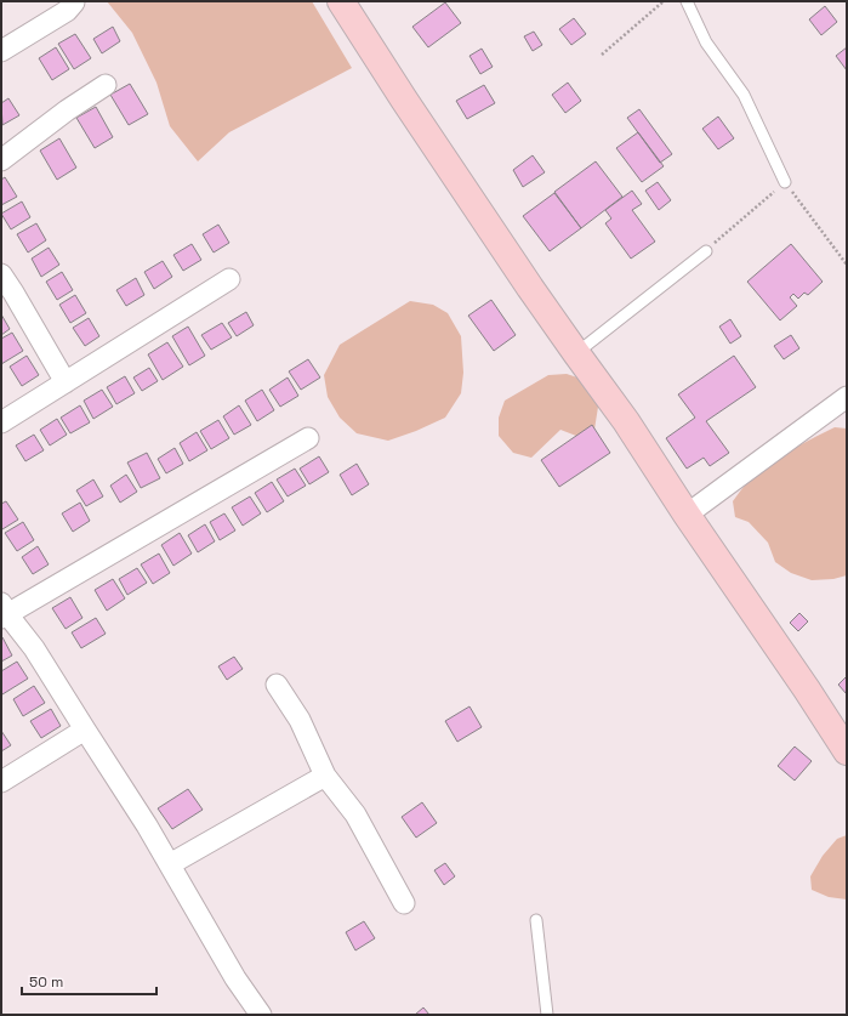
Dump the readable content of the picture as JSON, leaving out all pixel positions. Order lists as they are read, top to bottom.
{
  "scale_bar": "50 m"
}
